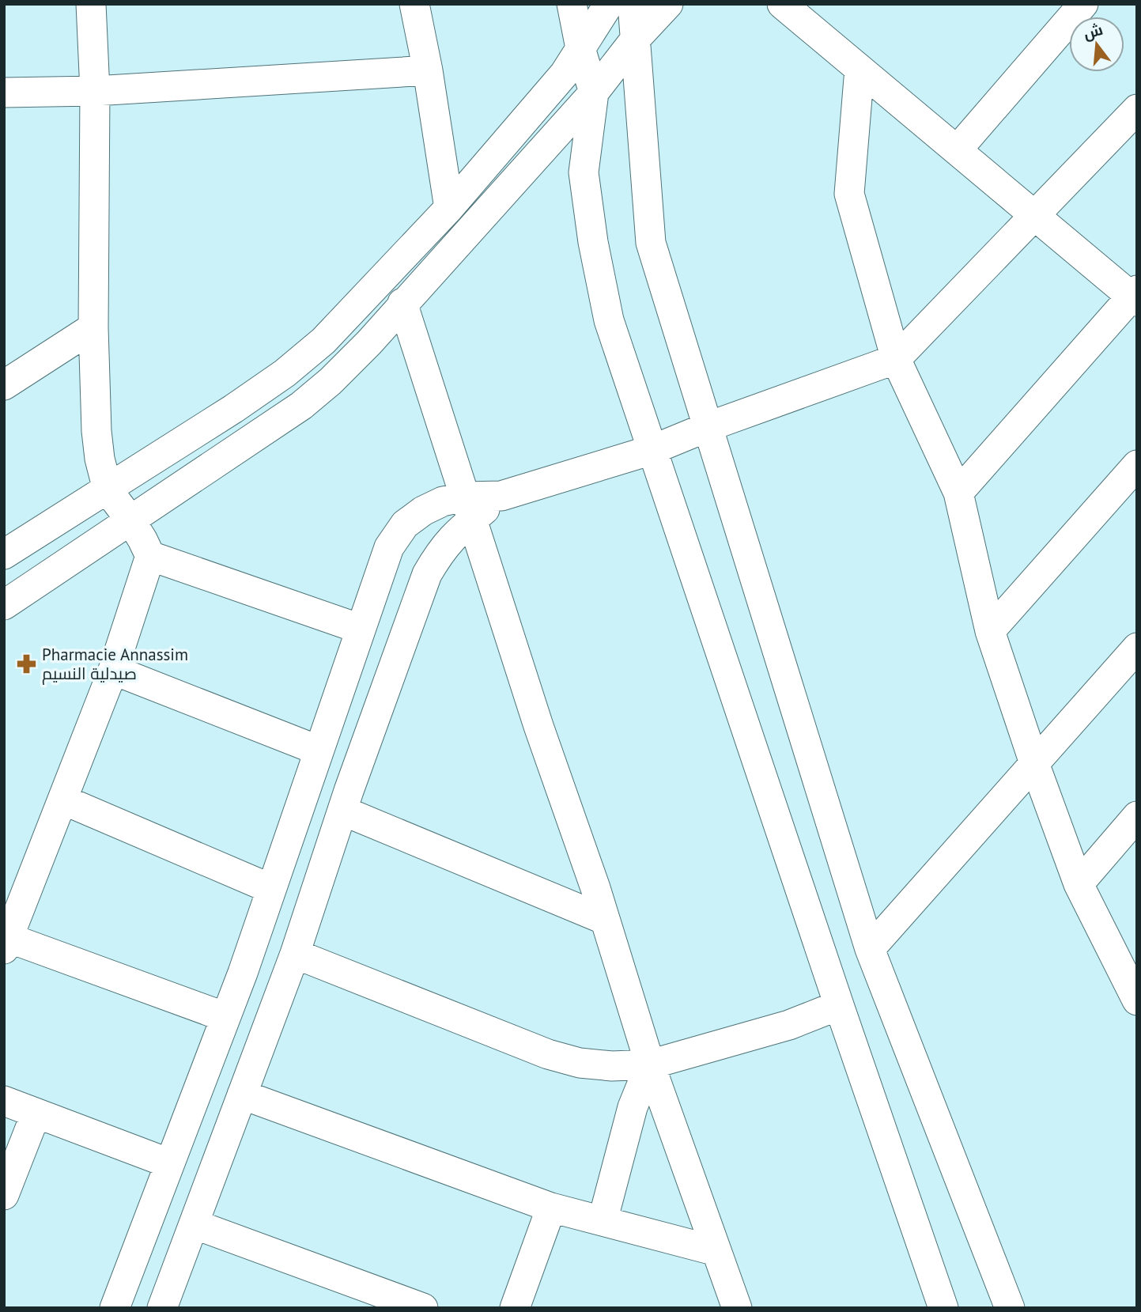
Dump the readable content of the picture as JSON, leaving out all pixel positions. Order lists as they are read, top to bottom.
{
  "places": {
    "pharmacy": ["Pharmacie Annassim صيدلية النسيم"]
  },
  "north": "top"
}
